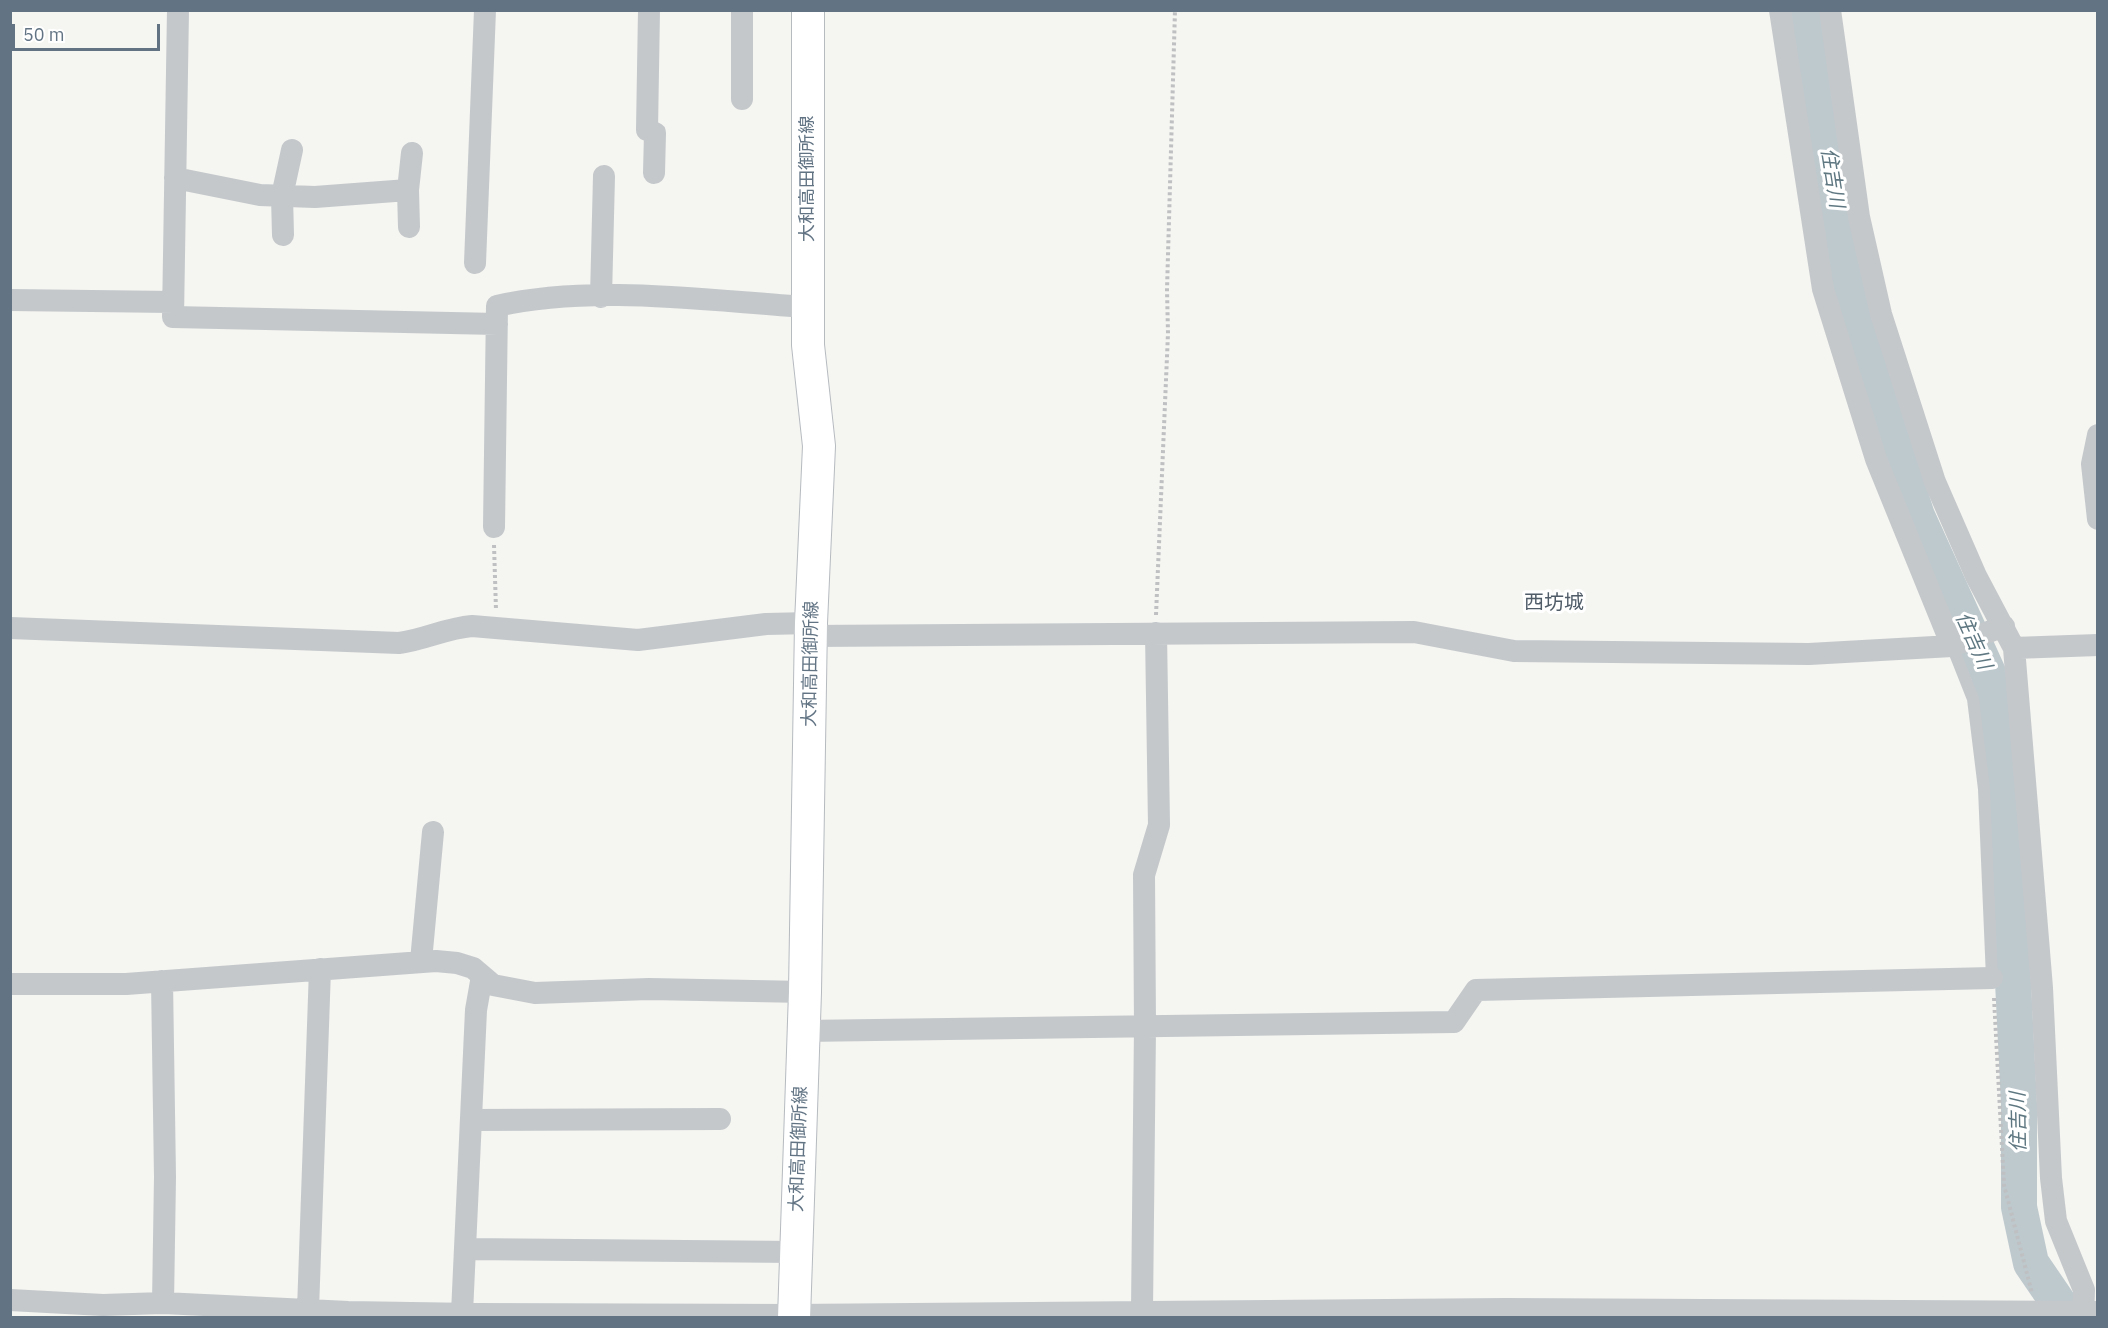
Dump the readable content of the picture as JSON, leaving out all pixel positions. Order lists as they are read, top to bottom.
{
  "streets": {
    "main road": ["大和高田御所線"]
  },
  "districts": ["西坊城"],
  "water": ["住吉川"],
  "scale_bar": "50 m"
}
